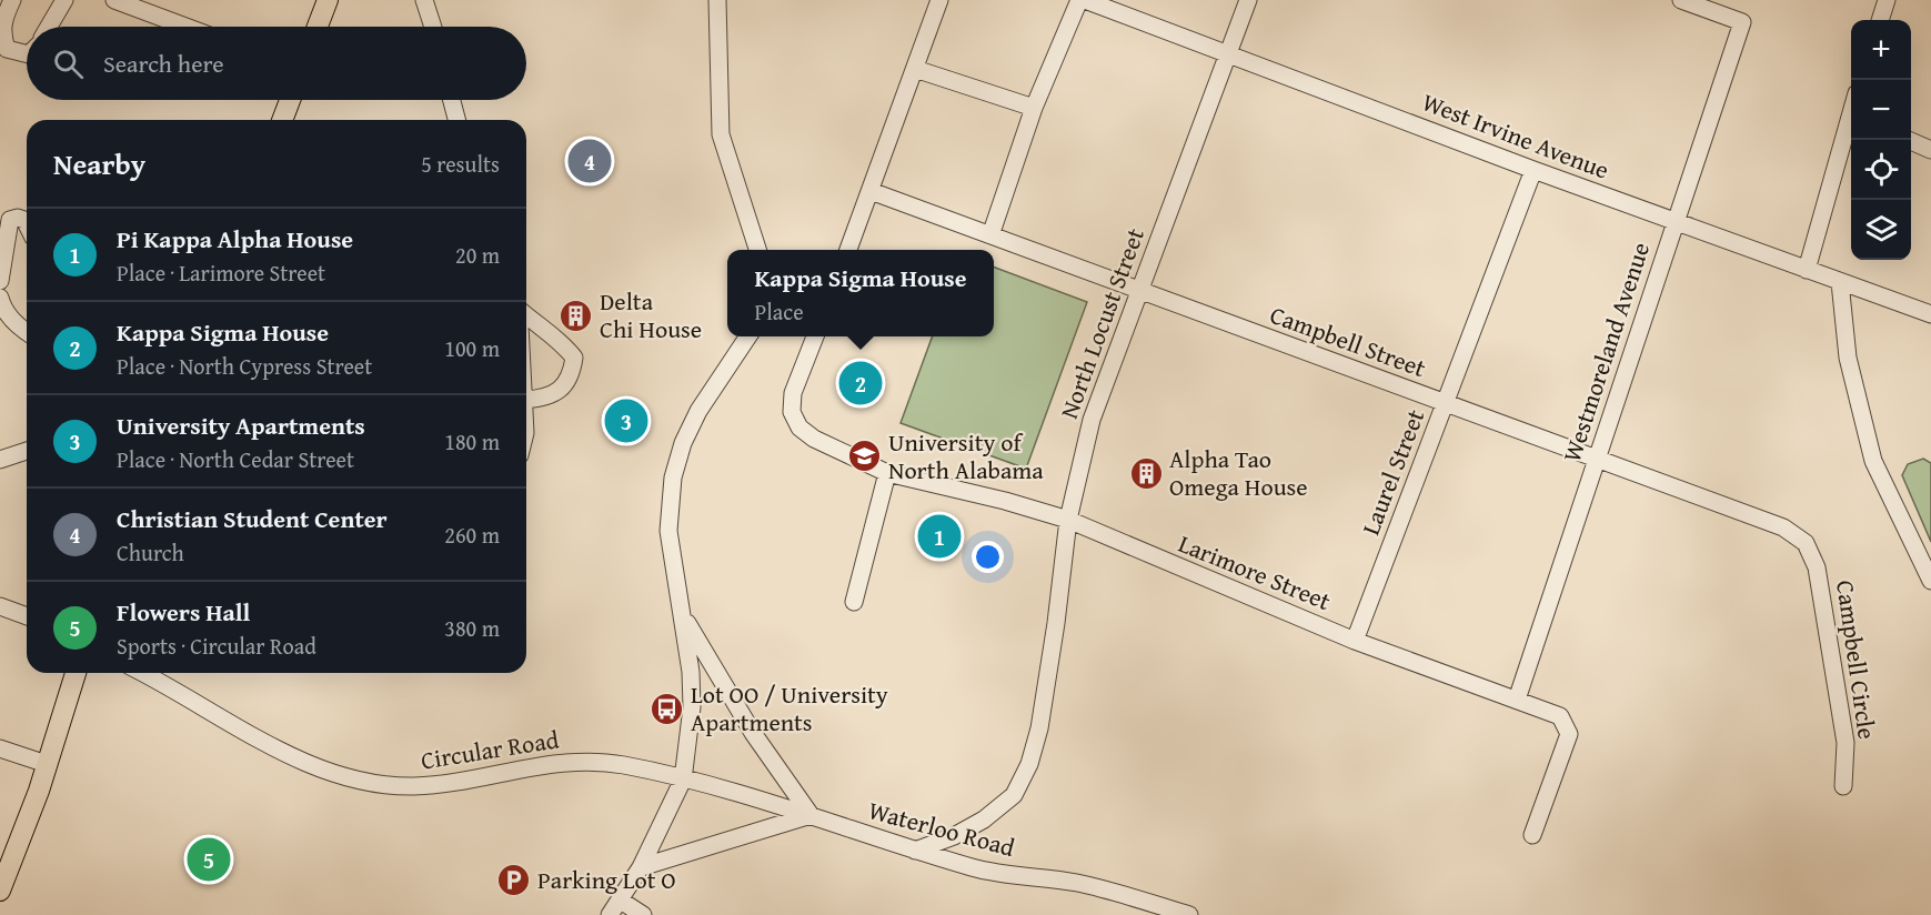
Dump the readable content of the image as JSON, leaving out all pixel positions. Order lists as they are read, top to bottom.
{
  "streets": {
    "street": [
      "West Irvine Avenue",
      "North Locust Street",
      "Campbell Street",
      "Westmoreland Avenue",
      "Laurel Street",
      "Larimore Street",
      "Campbell Circle",
      "Circular Road",
      "Waterloo Road"
    ]
  },
  "crossings": [
    ["West Irvine Avenue", "North Locust Street"],
    ["West Irvine Avenue", "Westmoreland Avenue"],
    ["West Irvine Avenue", "Laurel Street"],
    ["North Locust Street", "Campbell Street"],
    ["North Locust Street", "Larimore Street"],
    ["North Locust Street", "Waterloo Road"],
    ["Campbell Street", "Westmoreland Avenue"],
    ["Campbell Street", "Laurel Street"],
    ["Campbell Street", "Campbell Circle"],
    ["Westmoreland Avenue", "Larimore Street"],
    ["Laurel Street", "Larimore Street"],
    ["Circular Road", "Waterloo Road"]
  ],
  "places": {
    "building": ["Delta Chi House", "Alpha Tao Omega House"],
    "school or university": ["University of North Alabama"],
    "bus stop": ["Lot OO / University Apartments"],
    "parking": ["Parking Lot O"]
  },
  "page": {
    "map_buttons": ["+", "−"],
    "search": "Search here",
    "heading": ["Nearby", "5 results"],
    "pins": [
      "4",
      "2",
      "3",
      "1",
      "5"
    ],
    "list": [
      {
        "mark": "1",
        "name": "Pi Kappa Alpha House",
        "note": "Place · Larimore Street",
        "value": "20 m"
      },
      {
        "mark": "2",
        "name": "Kappa Sigma House",
        "note": "Place · North Cypress Street",
        "value": "100 m"
      },
      {
        "mark": "3",
        "name": "University Apartments",
        "note": "Place · North Cedar Street",
        "value": "180 m"
      },
      {
        "mark": "4",
        "name": "Christian Student Center",
        "note": "Church",
        "value": "260 m"
      },
      {
        "mark": "5",
        "name": "Flowers Hall",
        "note": "Sports · Circular Road",
        "value": "380 m"
      }
    ],
    "popup": ["Kappa Sigma House", "Place"]
  }
}
